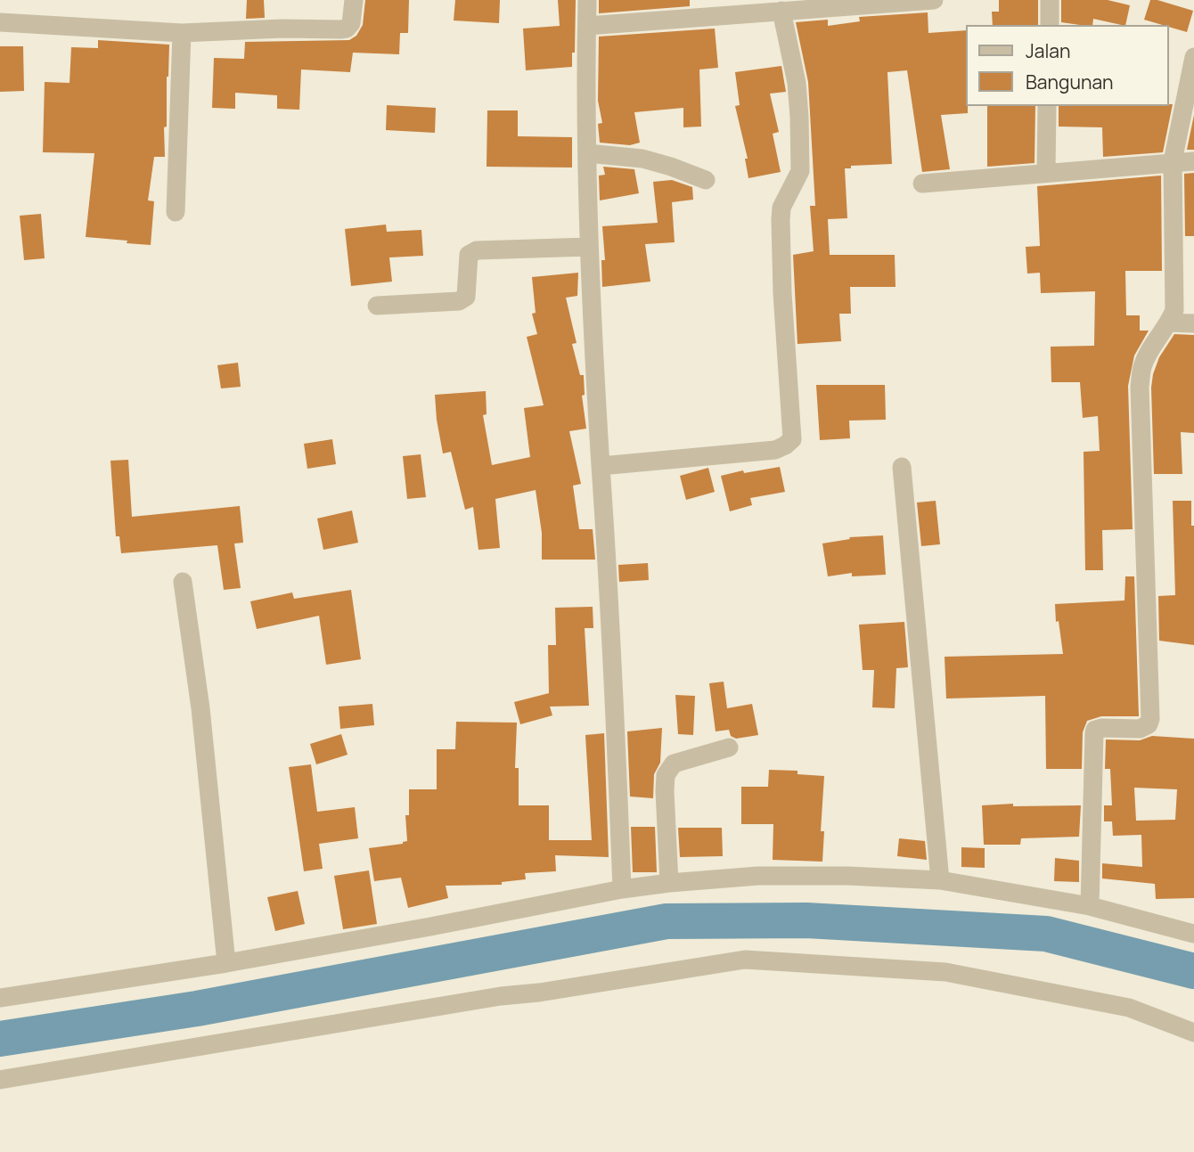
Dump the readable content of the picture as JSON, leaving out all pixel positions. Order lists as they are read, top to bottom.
{
  "legend": ["Jalan", "Bangunan"]
}
